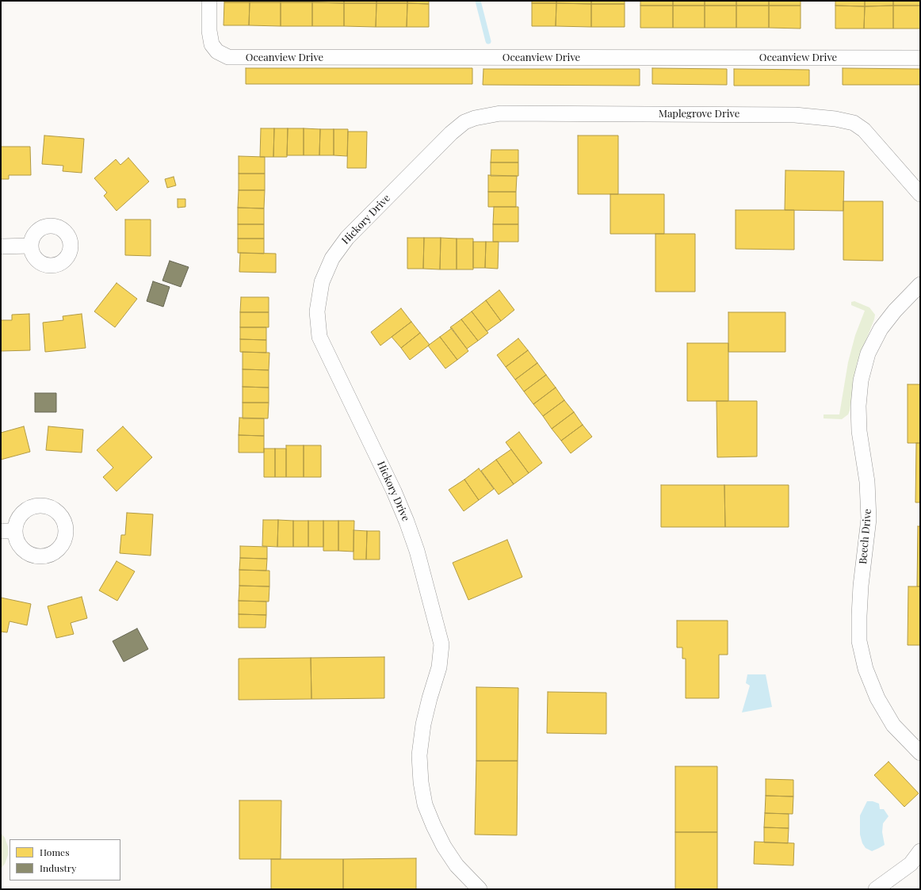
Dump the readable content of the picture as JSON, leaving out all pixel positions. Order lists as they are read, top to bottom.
{
  "streets": {
    "street": [
      "Oceanview Drive",
      "Maplegrove Drive",
      "Hickory Drive",
      "Beech Drive"
    ]
  },
  "crossings": [
    ["Maplegrove Drive", "Hickory Drive"]
  ],
  "legend": ["Homes", "Industry"]
}
